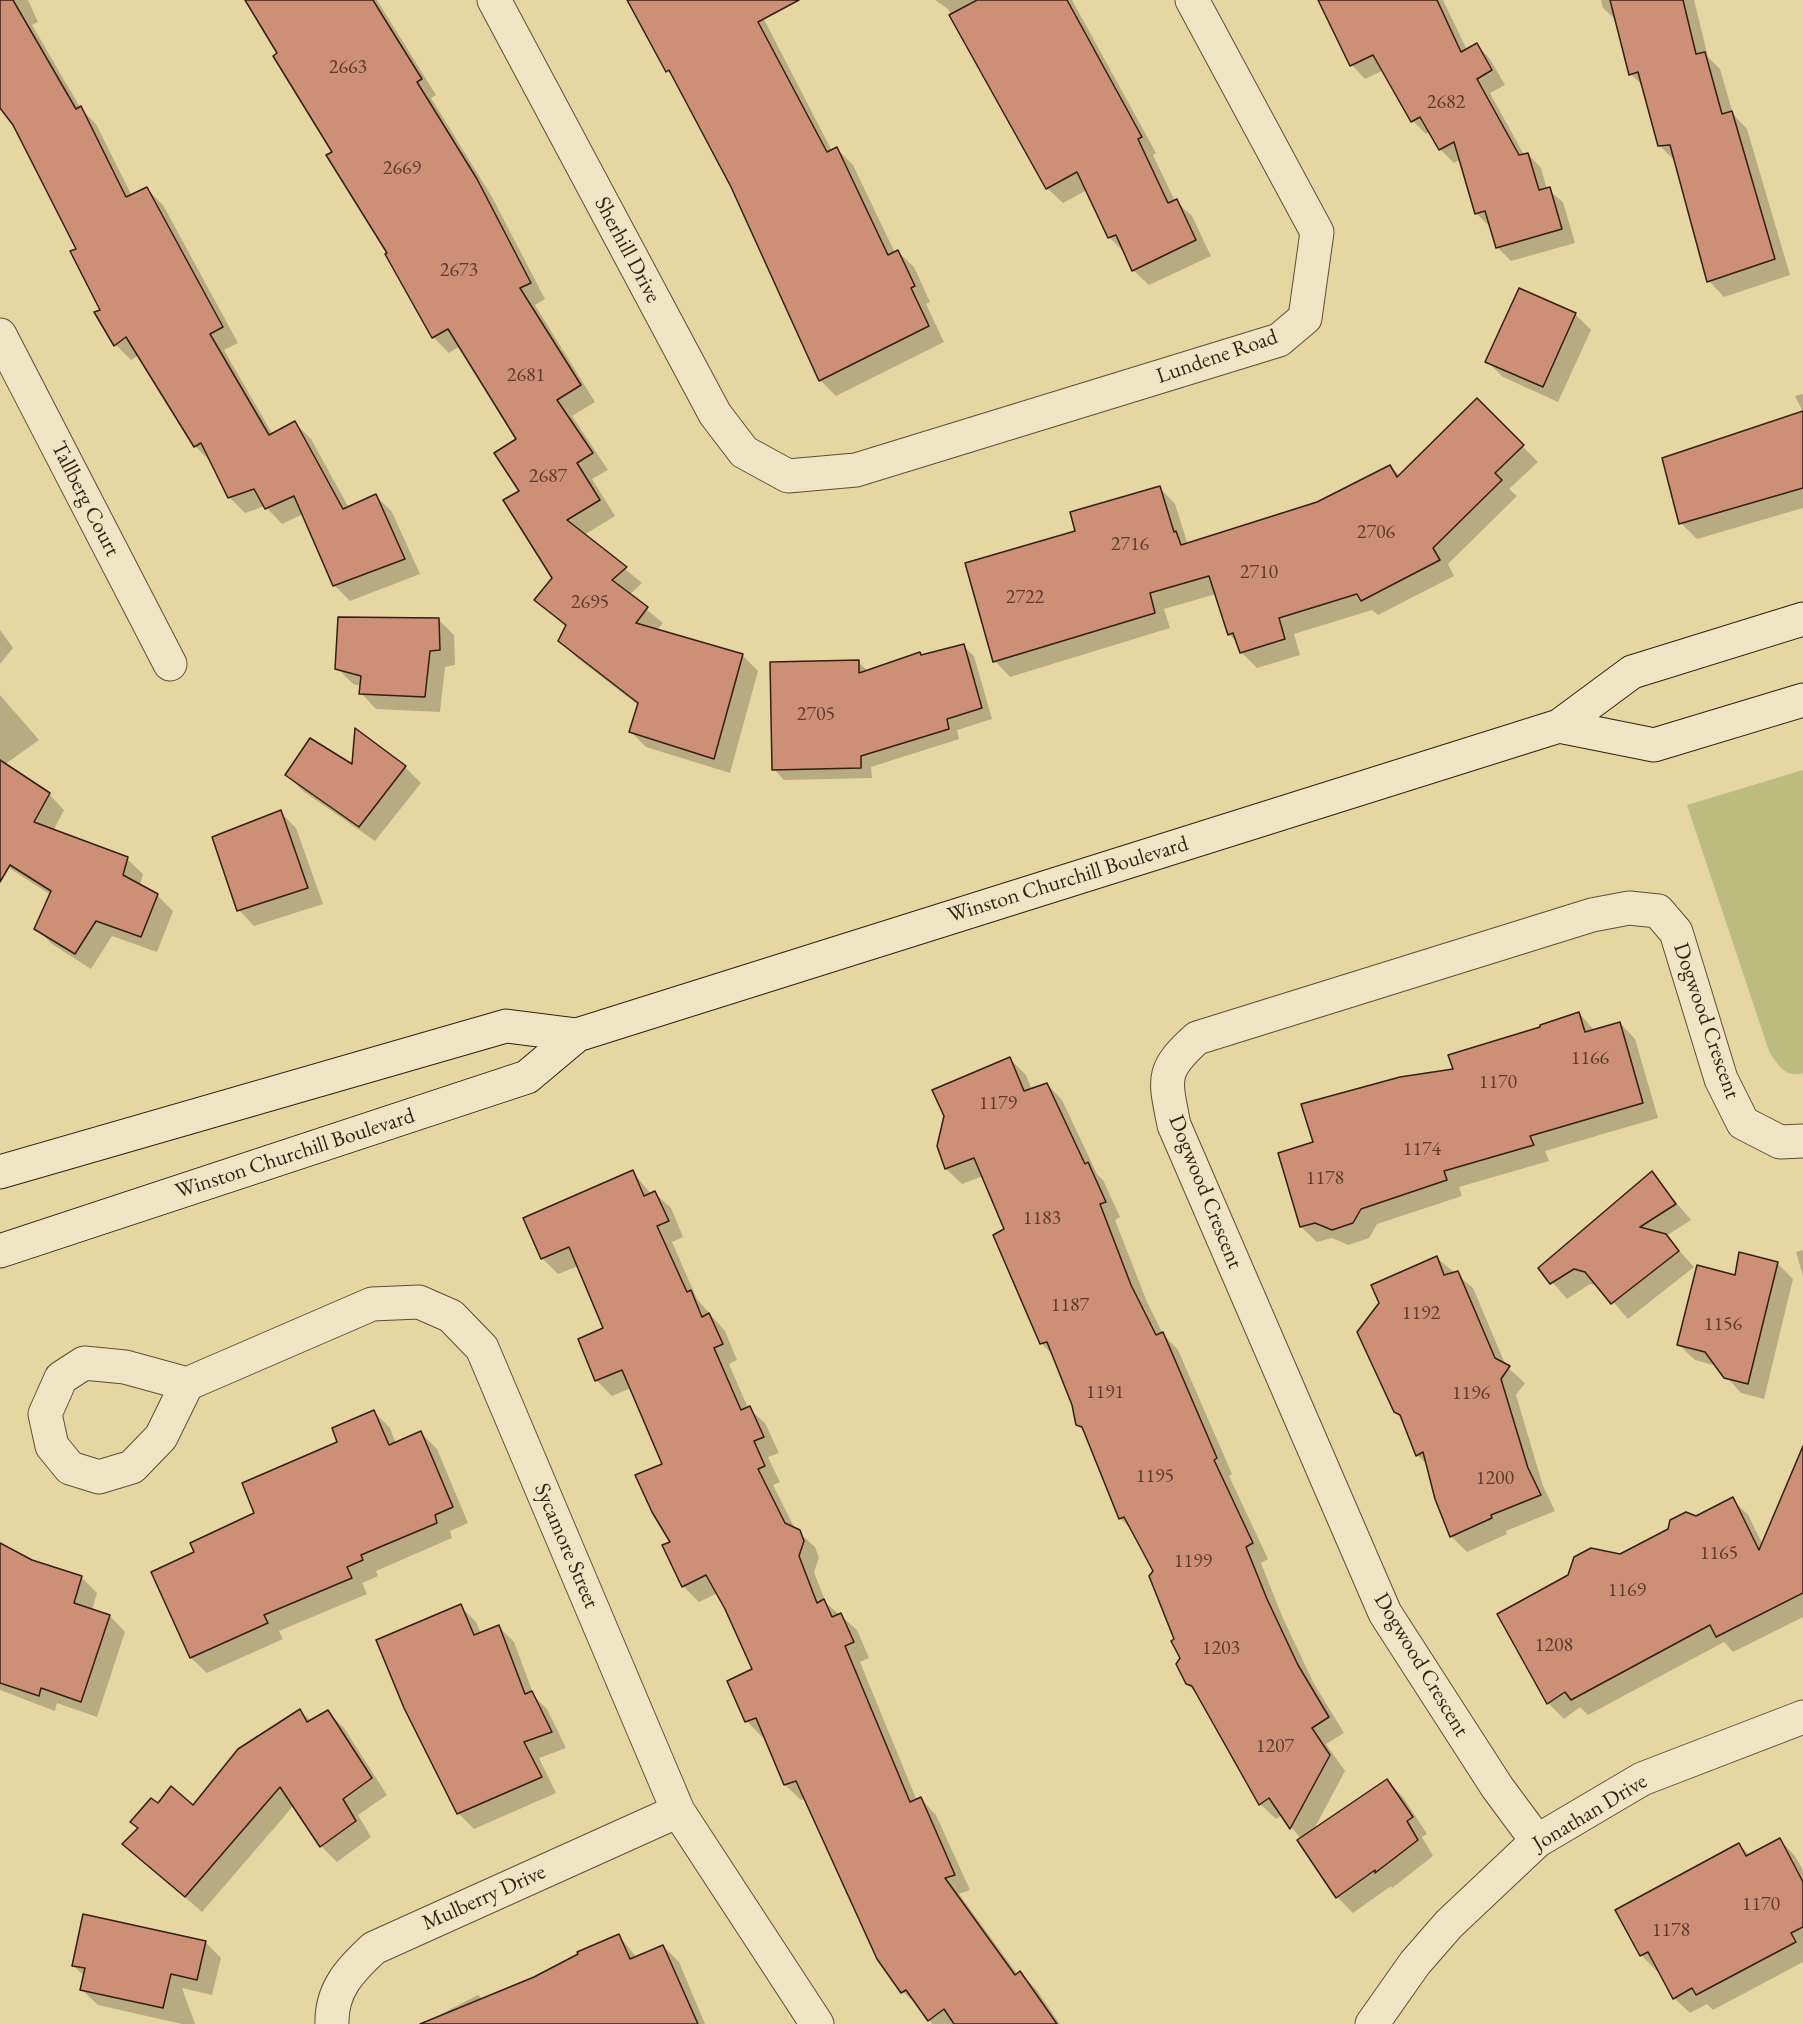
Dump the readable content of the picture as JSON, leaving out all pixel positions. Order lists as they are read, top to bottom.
{
  "streets": {
    "street": [
      "Sherhill Drive",
      "Lundene Road",
      "Tallberg Court",
      "Winston Churchill Boulevard",
      "Dogwood Crescent",
      "Sycamore Street",
      "Jonathan Drive",
      "Mulberry Drive"
    ]
  },
  "crossings": [
    ["Sherhill Drive", "Lundene Road"],
    ["Dogwood Crescent", "Jonathan Drive"],
    ["Sycamore Street", "Mulberry Drive"]
  ],
  "house_numbers": [
    "2663",
    "2682",
    "2669",
    "2673",
    "2681",
    "2687",
    "2706",
    "2716",
    "2710",
    "2722",
    "2695",
    "2705",
    "1166",
    "1170",
    "1179",
    "1174",
    "1178",
    "1183",
    "1187",
    "1192",
    "1156",
    "1191",
    "1196",
    "1195",
    "1200",
    "1165",
    "1199",
    "1169",
    "1208",
    "1203",
    "1207",
    "1170",
    "1178"
  ]
}
